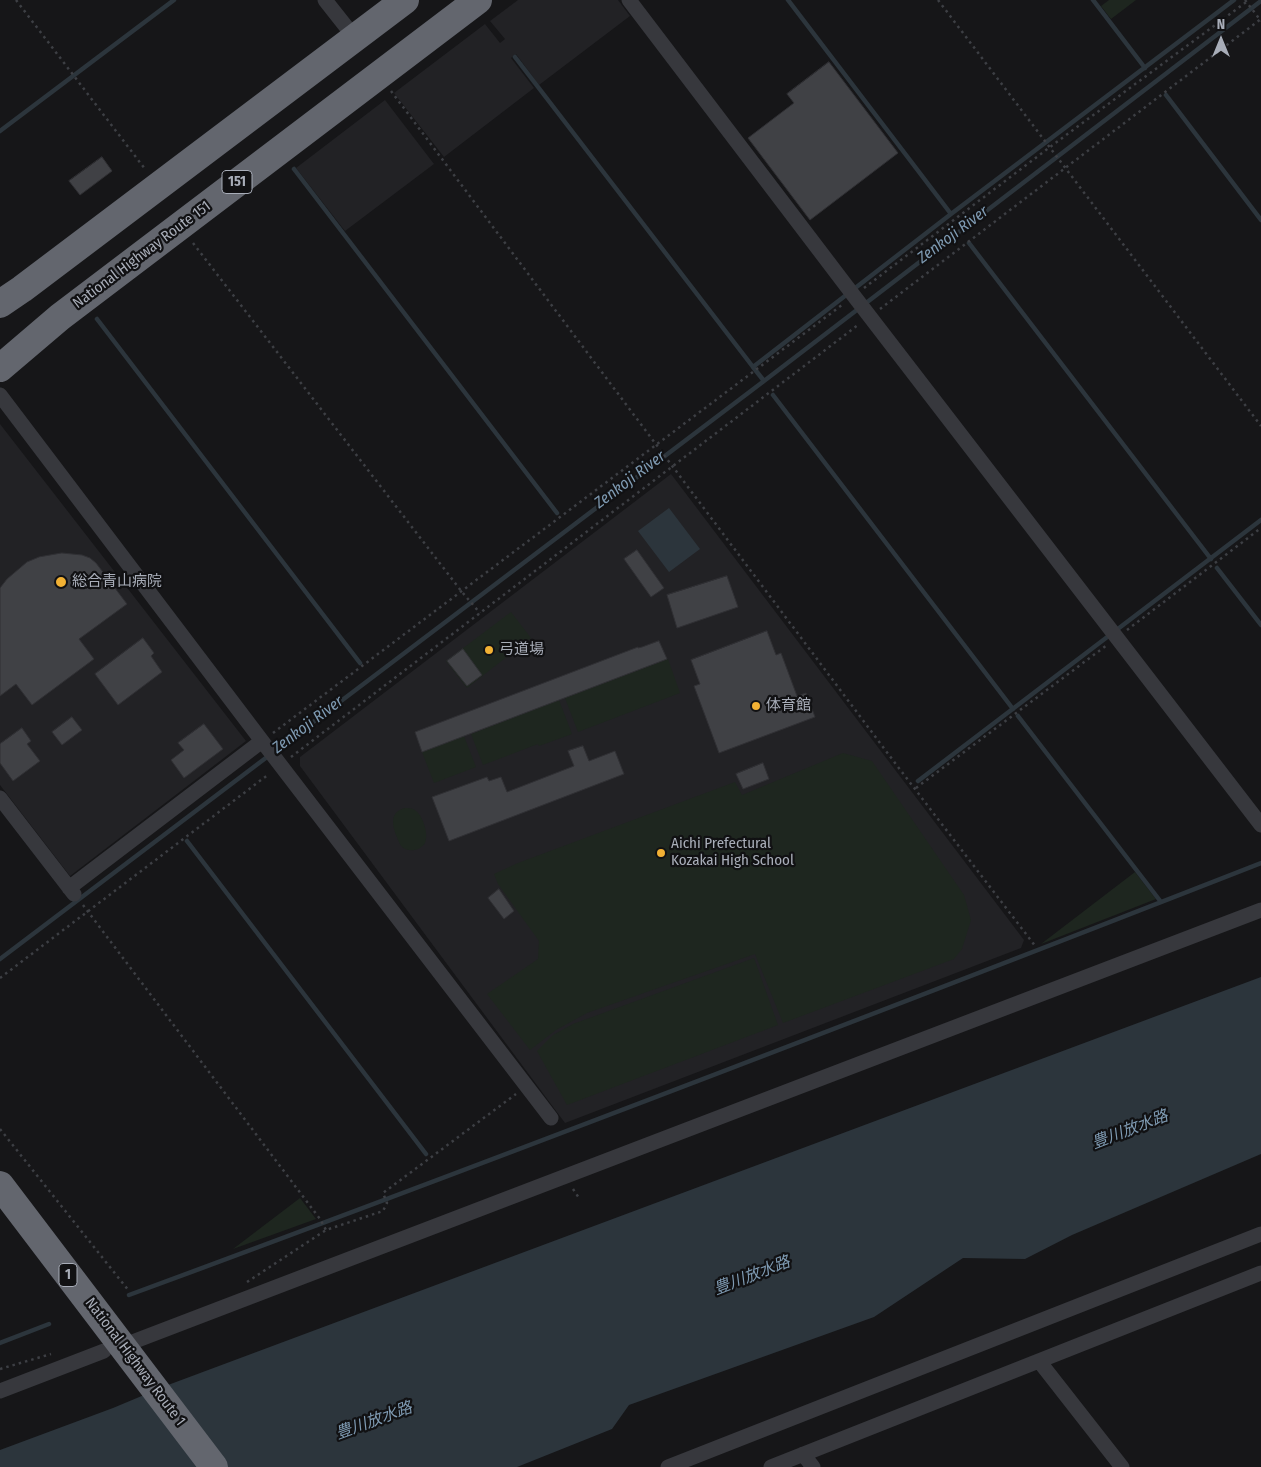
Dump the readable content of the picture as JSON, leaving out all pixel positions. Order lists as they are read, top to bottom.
{
  "streets": {
    "highway": [
      "151",
      "National Highway Route 151",
      "1",
      "National Highway Route 1"
    ]
  },
  "water": ["Zenkoji River", "豊川放水路"],
  "places": [
    "総合青山病院",
    "弓道場",
    "体育館",
    "Aichi Prefectural Kozakai High School"
  ],
  "north": "top"
}
